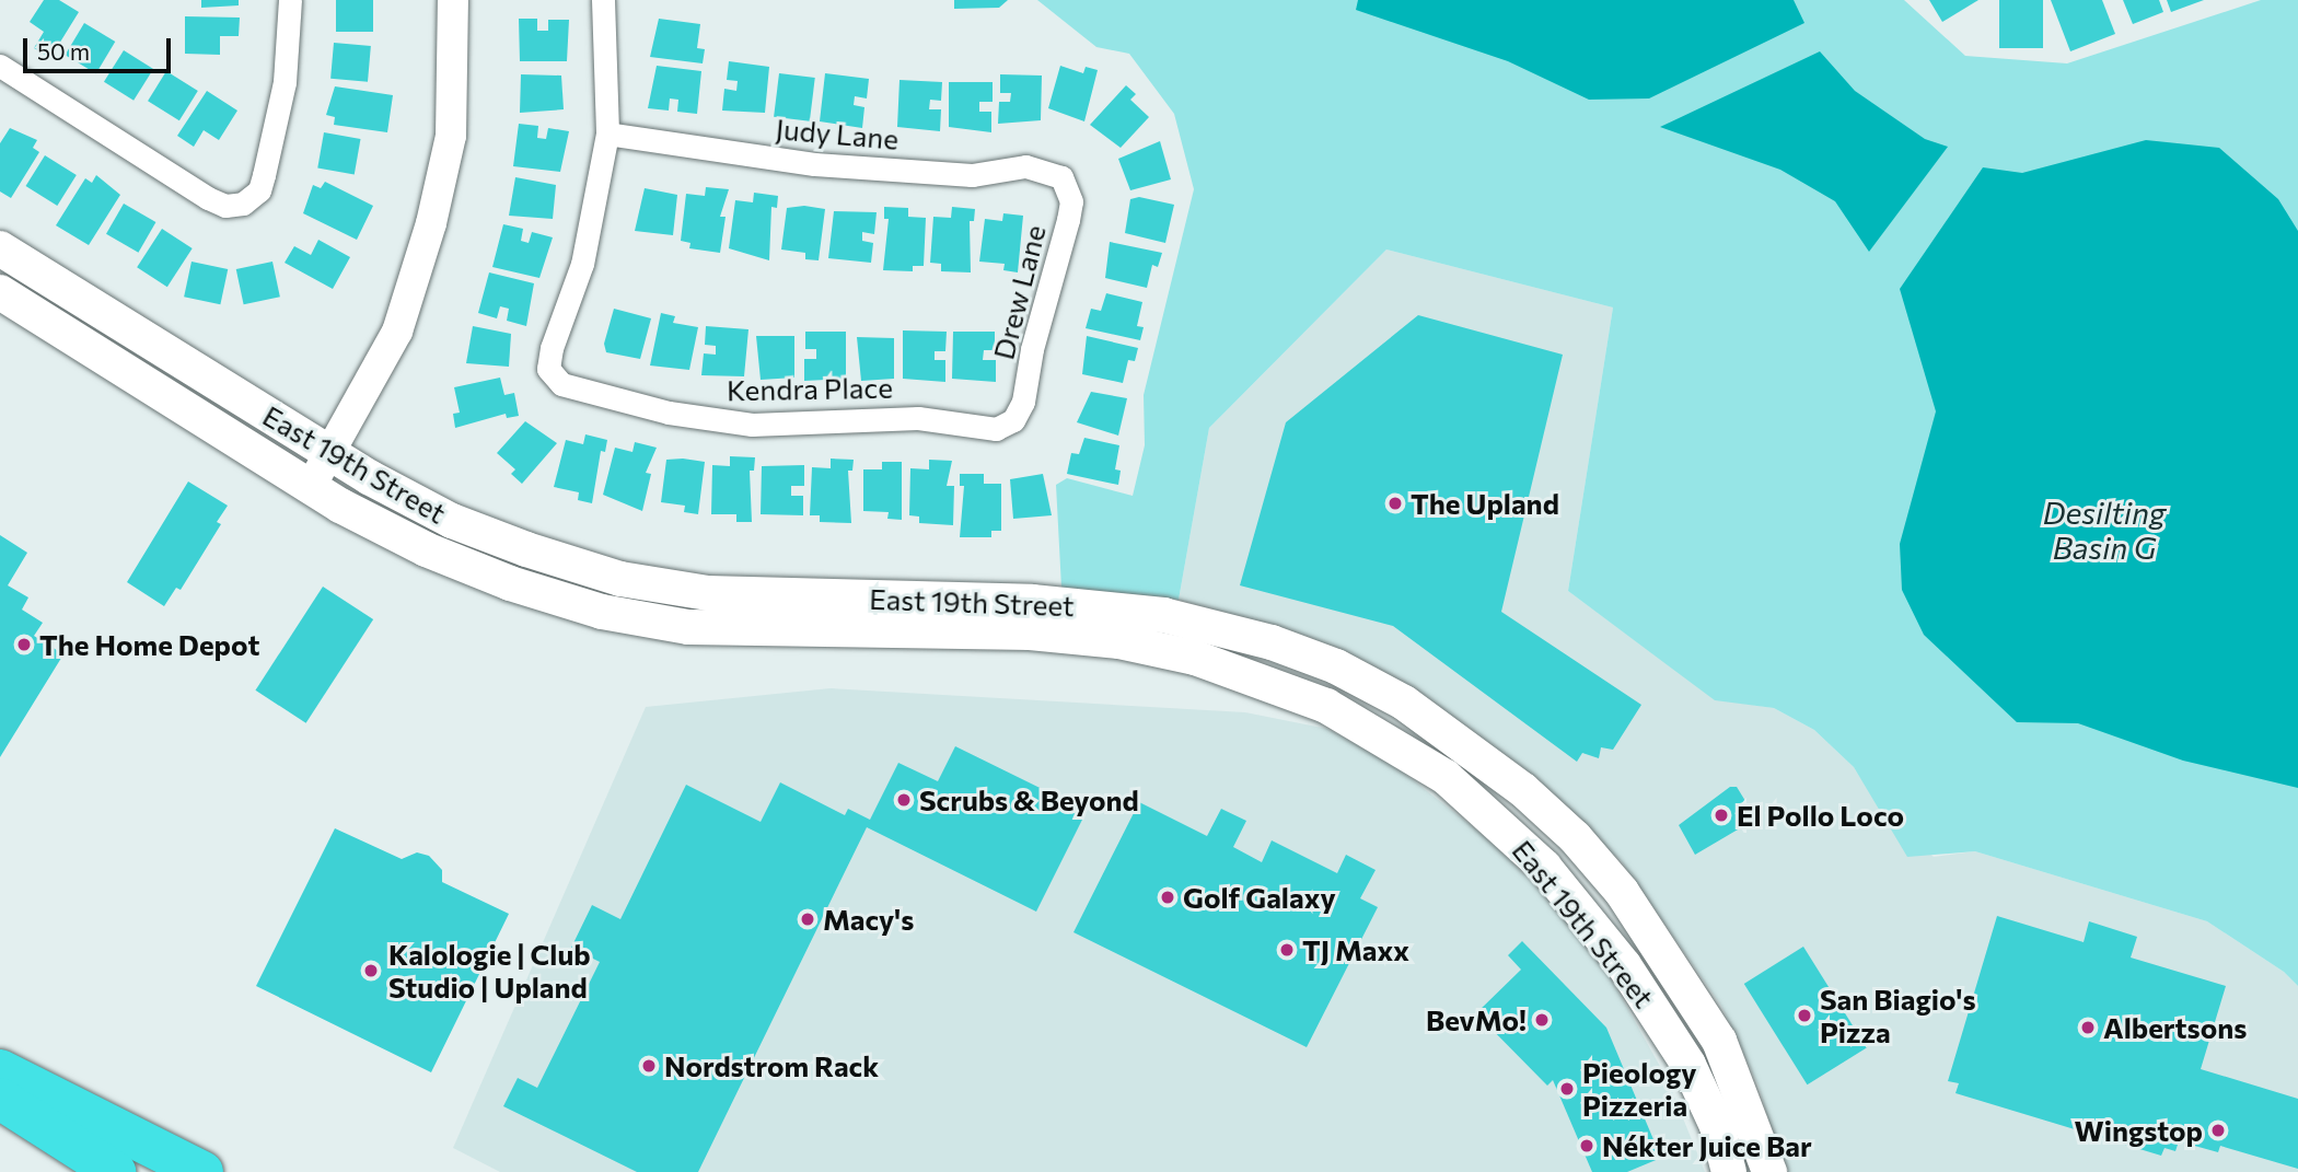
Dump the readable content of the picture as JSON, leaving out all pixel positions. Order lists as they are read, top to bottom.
{
  "streets": {
    "main road": ["East 19th Street"],
    "street": ["Judy Lane", "Drew Lane", "Kendra Place"]
  },
  "crossings": [
    ["Judy Lane", "Drew Lane"],
    ["Judy Lane", "Kendra Place"],
    ["Drew Lane", "Kendra Place"]
  ],
  "water": ["Desilting Basin G"],
  "places": [
    "The Upland",
    "The Home Depot",
    "Scrubs & Beyond",
    "El Pollo Loco",
    "Golf Galaxy",
    "Macy's",
    "TJ Maxx",
    "Kalologie | Club Studio | Upland",
    "San Biagio's Pizza",
    "BevMo!",
    "Albertsons",
    "Nordstrom Rack",
    "Pieology Pizzeria",
    "Wingstop",
    "Nékter Juice Bar"
  ],
  "scale_bar": "50 m"
}
